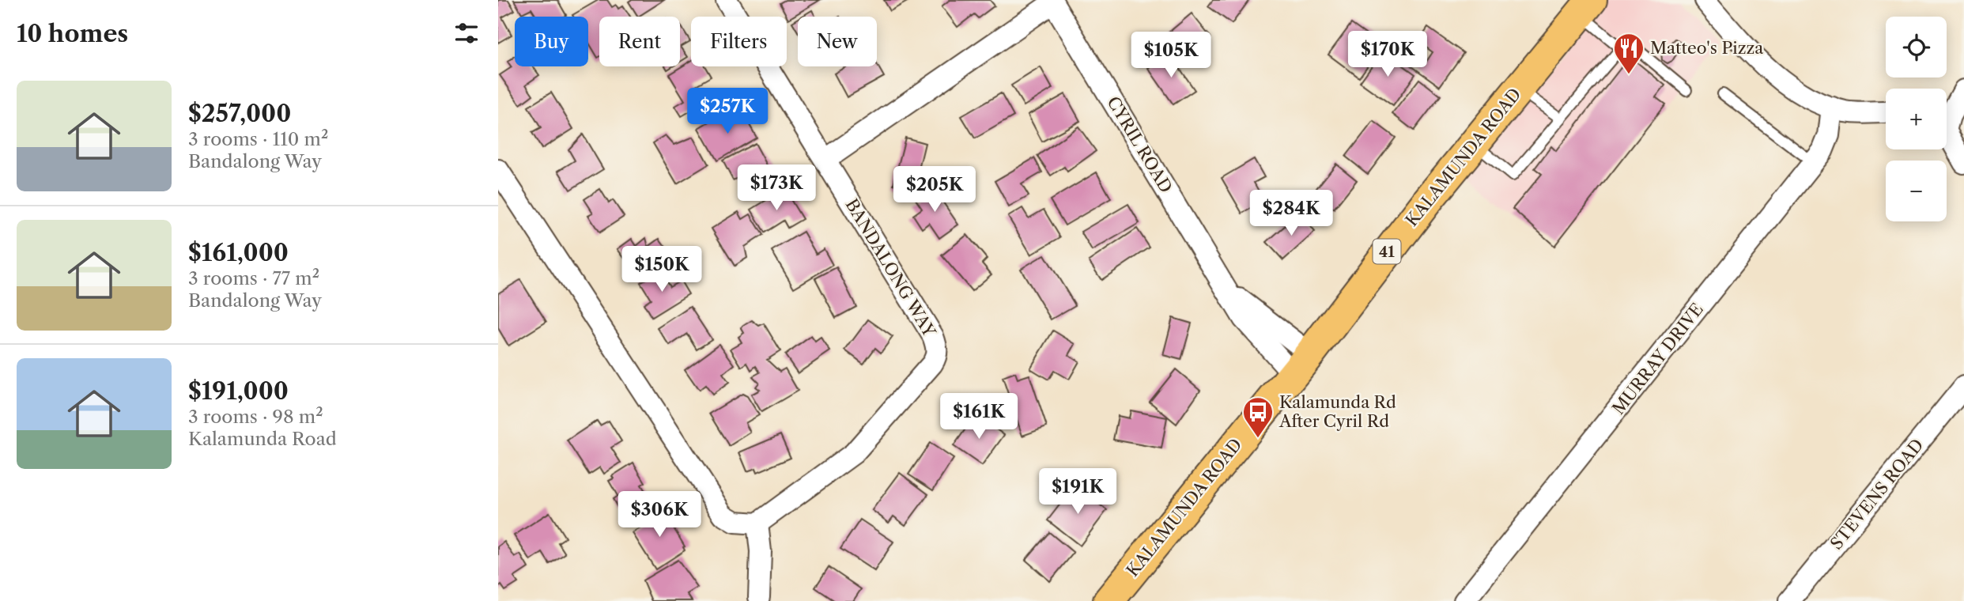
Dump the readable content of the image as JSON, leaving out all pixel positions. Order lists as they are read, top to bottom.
{
  "streets": {
    "main road": ["KALAMUNDA ROAD", "41"],
    "street": [
      "CYRIL ROAD",
      "BANDALONG WAY",
      "MURRAY DRIVE",
      "STEVENS ROAD"
    ]
  },
  "crossings": [
    ["CYRIL ROAD", "KALAMUNDA ROAD"]
  ],
  "places": {
    "restaurant": ["Matteo's Pizza"],
    "bus stop": ["Kalamunda Rd After Cyril Rd"]
  },
  "page": {
    "heading": "10 homes",
    "map_buttons": ["+", "−"],
    "chip": [
      "Buy",
      "Rent",
      "Filters",
      "New"
    ],
    "price": [
      "$170K",
      "$105K",
      "$257K",
      "$173K",
      "$205K",
      "$284K",
      "$150K",
      "$161K",
      "$191K",
      "$306K"
    ],
    "list": [
      {
        "name": "$257,000",
        "note": "3 rooms · 110 m² · Bandalong Way"
      },
      {
        "name": "$161,000",
        "note": "3 rooms · 77 m² · Bandalong Way"
      },
      {
        "name": "$191,000",
        "note": "3 rooms · 98 m² · Kalamunda Road"
      }
    ]
  }
}
